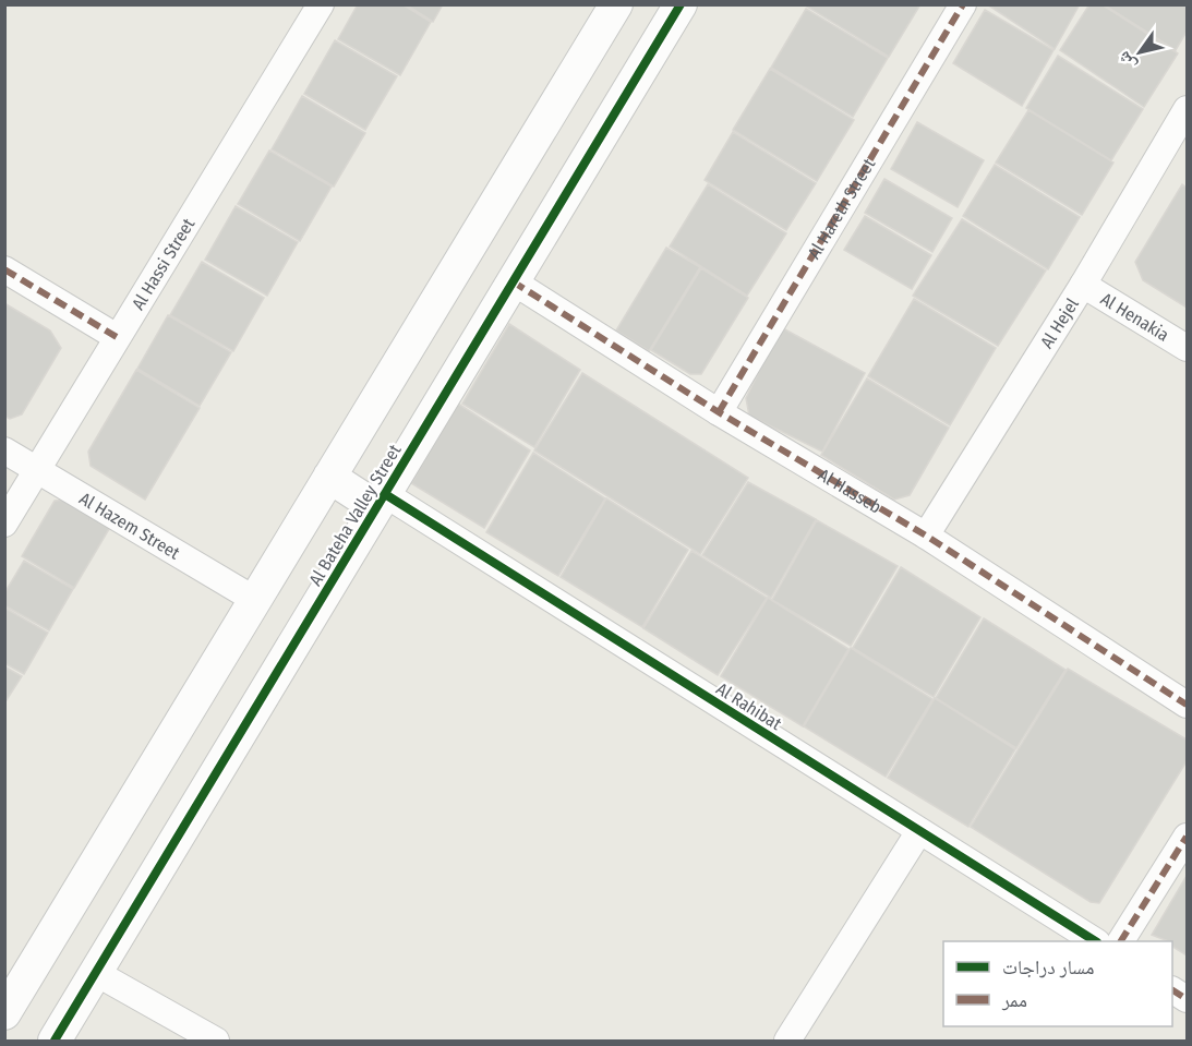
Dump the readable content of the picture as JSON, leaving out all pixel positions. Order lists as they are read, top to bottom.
{
  "streets": {
    "street": [
      "Al Hareth Street",
      "Al Hassi Street",
      "Al Henakia",
      "Al Hejel",
      "Al Hasseb",
      "Al Bateha Valley Street",
      "Al Hazem Street",
      "Al Rahibat"
    ]
  },
  "crossings": [
    ["Al Hareth Street", "Al Hasseb"],
    ["Al Hassi Street", "Al Hazem Street"],
    ["Al Henakia", "Al Hejel"],
    ["Al Hejel", "Al Hasseb"],
    ["Al Hasseb", "Al Bateha Valley Street"],
    ["Al Bateha Valley Street", "Al Rahibat"]
  ],
  "legend": ["مسار دراجات", "ممر"],
  "north": "bottom left"
}
